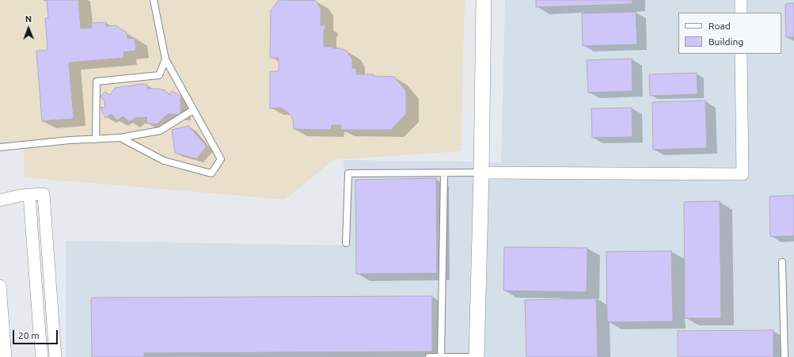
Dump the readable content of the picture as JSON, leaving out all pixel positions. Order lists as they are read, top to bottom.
{
  "legend": ["Road", "Building"],
  "scale_bar": "20 m",
  "north": "top"
}
